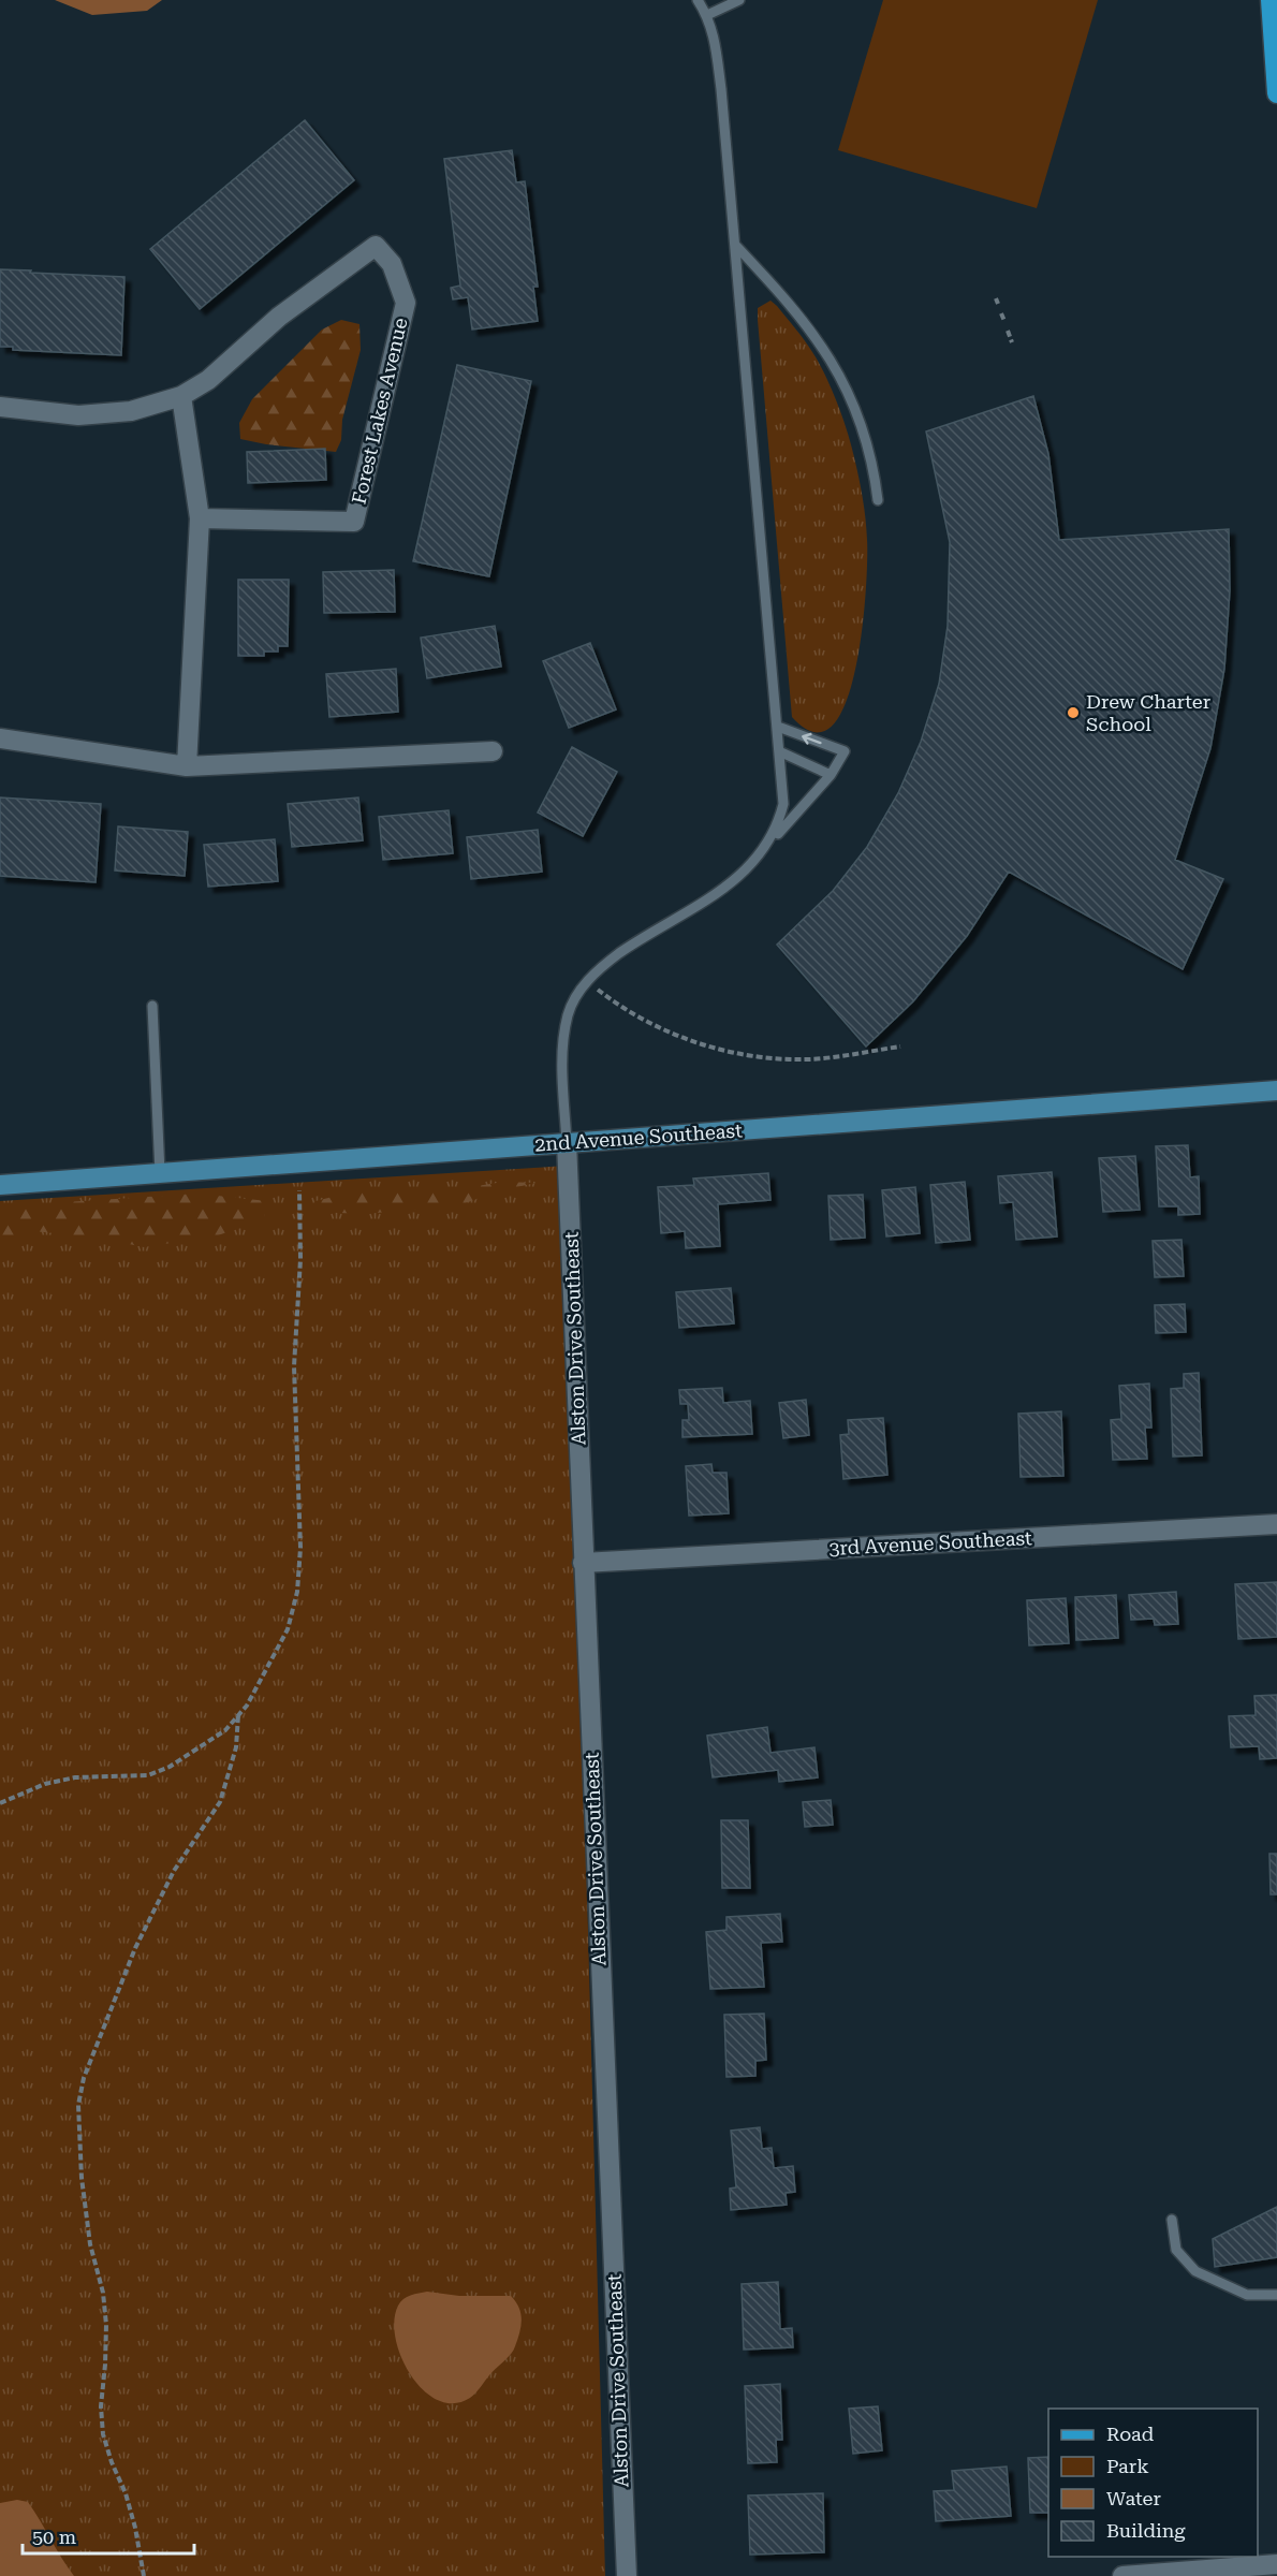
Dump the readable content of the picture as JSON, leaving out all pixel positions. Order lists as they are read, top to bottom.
{
  "streets": {
    "street": [
      "Forest Lakes Avenue",
      "2nd Avenue Southeast",
      "Alston Drive Southeast",
      "3rd Avenue Southeast"
    ]
  },
  "crossings": [
    ["2nd Avenue Southeast", "Alston Drive Southeast"],
    ["Alston Drive Southeast", "3rd Avenue Southeast"]
  ],
  "places": ["Drew Charter School"],
  "legend": [
    "Road",
    "Park",
    "Water",
    "Building"
  ],
  "scale_bar": "50 m"
}
